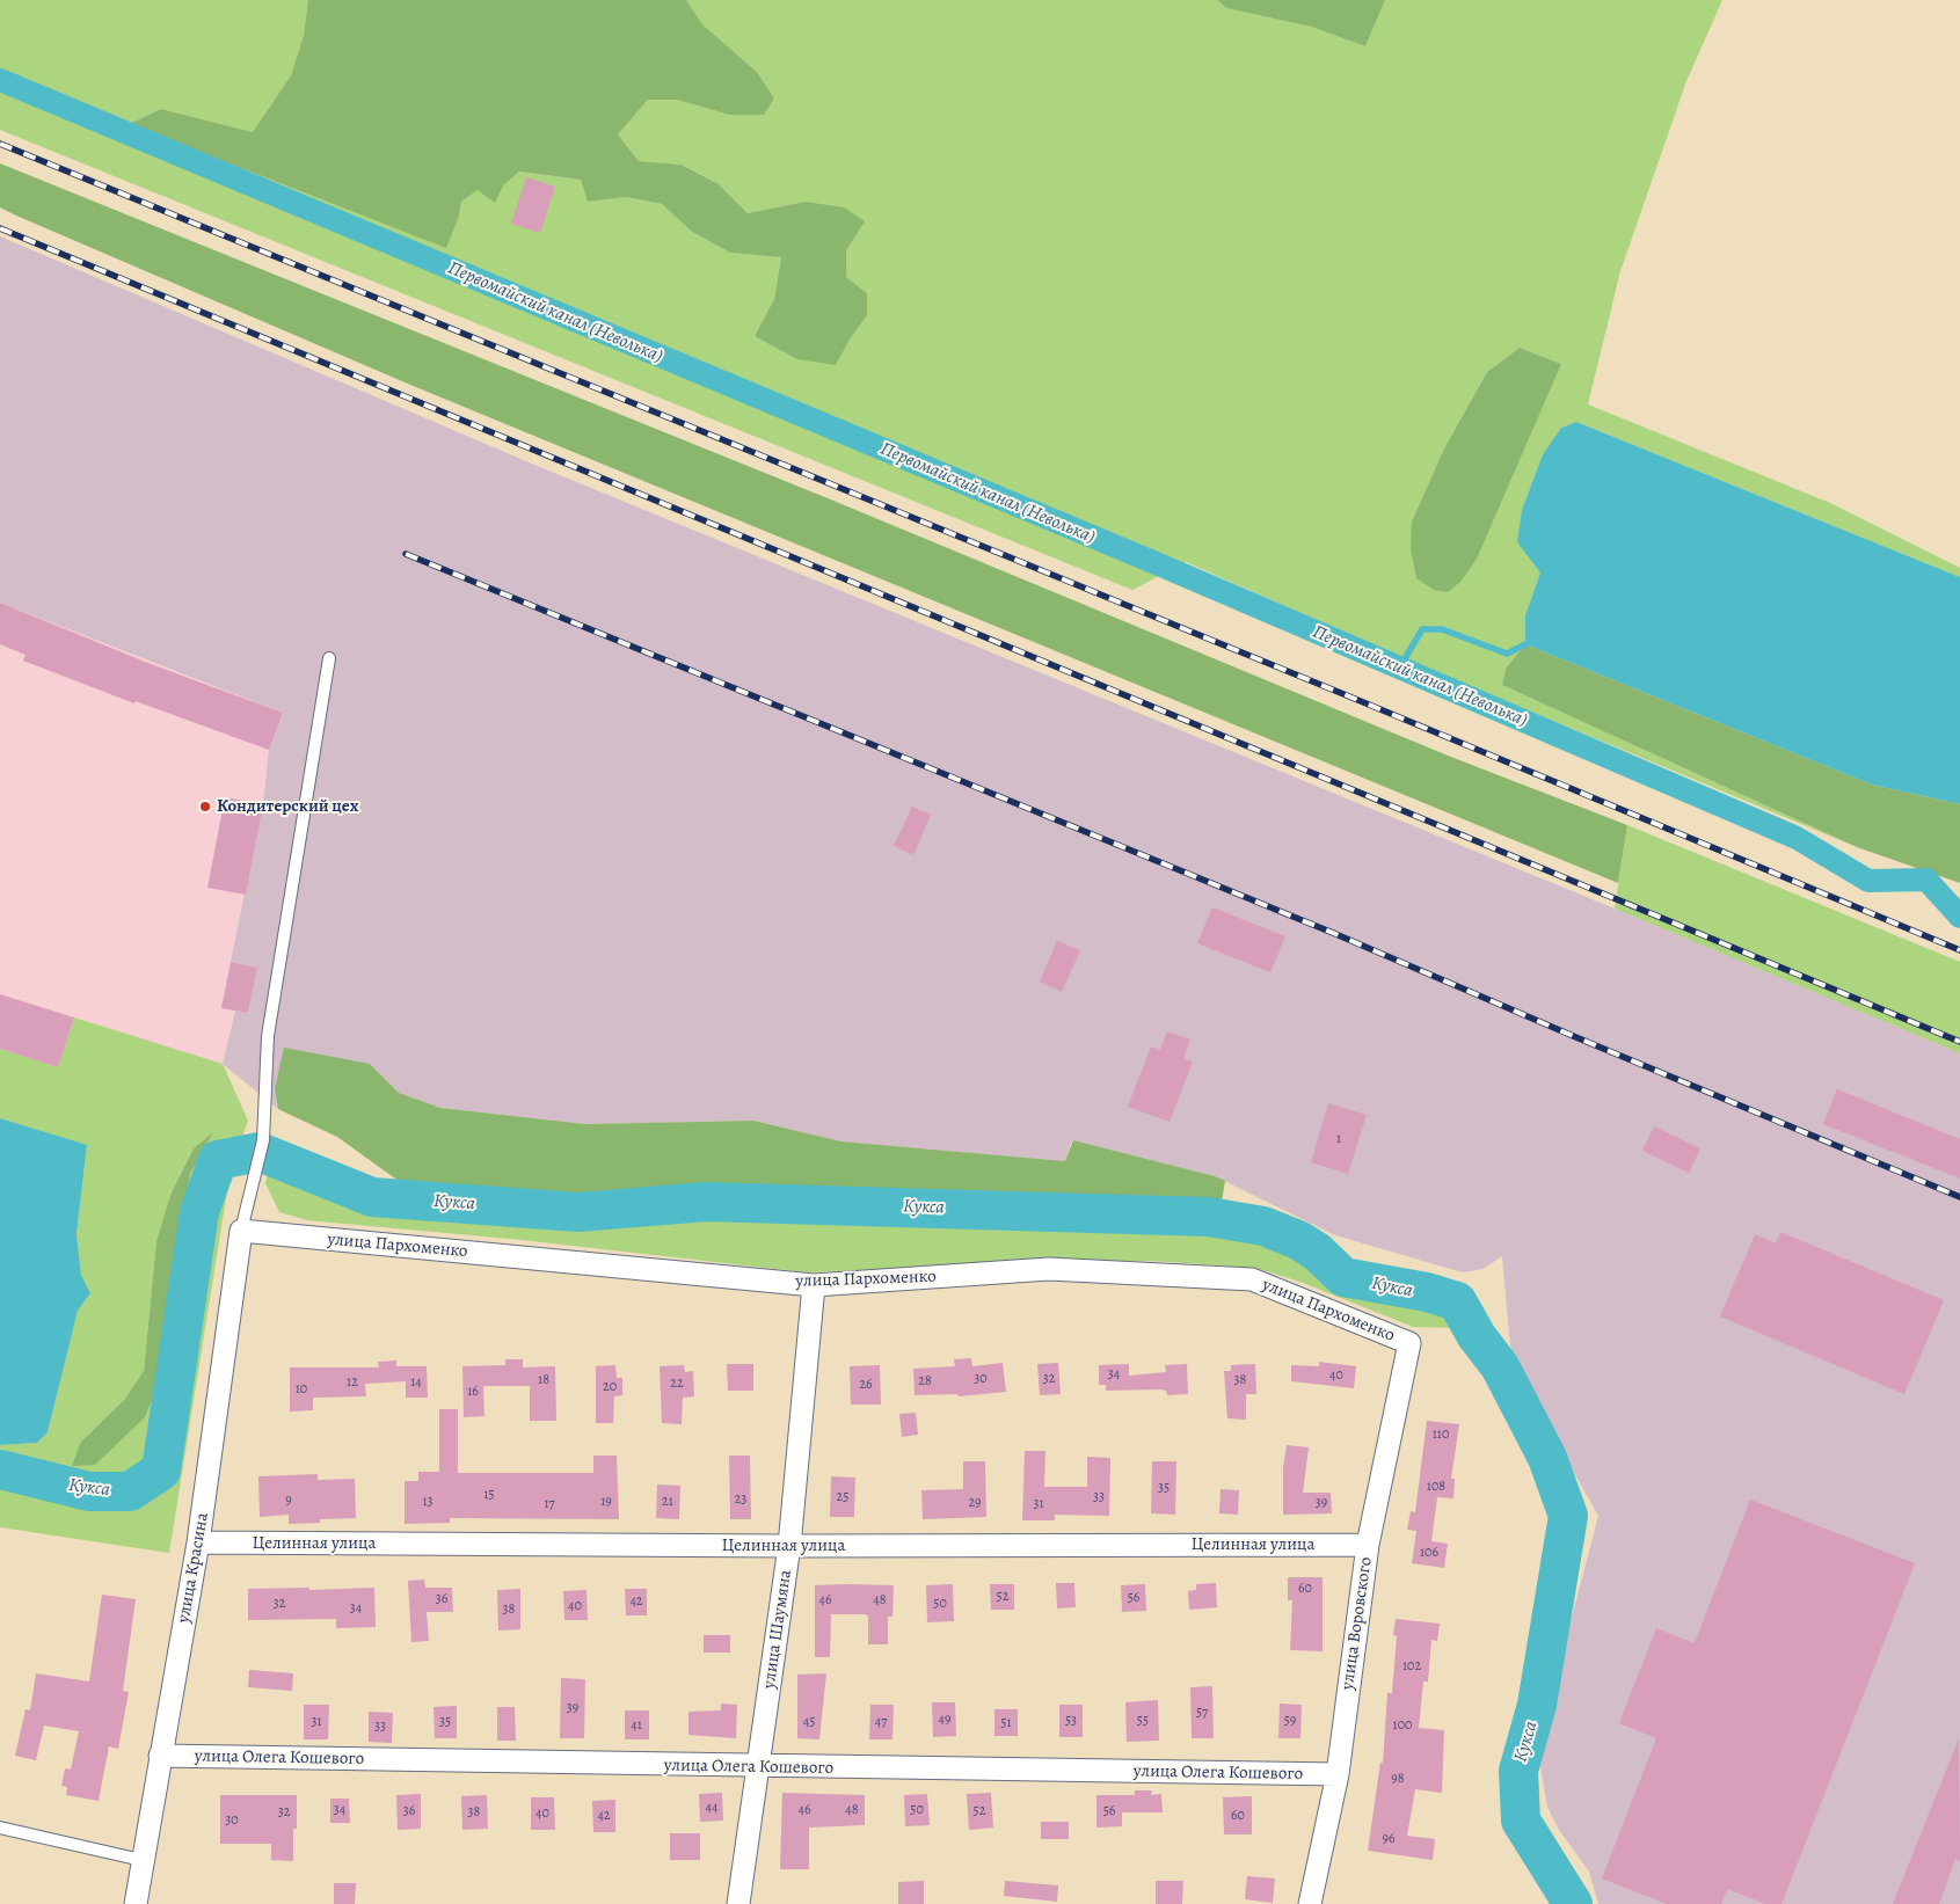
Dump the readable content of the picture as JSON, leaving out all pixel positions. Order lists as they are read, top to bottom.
{
  "streets": {
    "street": [
      "улица Пархоменко",
      "Целинная улица",
      "улица Красина",
      "улица Воровского",
      "улица Шаумяна",
      "улица Олега Кошевого"
    ]
  },
  "crossings": [
    ["улица Пархоменко", "улица Красина"],
    ["улица Пархоменко", "улица Воровского"],
    ["улица Пархоменко", "улица Шаумяна"],
    ["Целинная улица", "улица Красина"],
    ["Целинная улица", "улица Воровского"],
    ["Целинная улица", "улица Шаумяна"],
    ["улица Красина", "улица Олега Кошевого"],
    ["улица Воровского", "улица Олега Кошевого"],
    ["улица Шаумяна", "улица Олега Кошевого"]
  ],
  "water": ["Первомайский канал (Неволька)", "Кукса"],
  "places": ["Кондитерский цех"],
  "house_numbers": [
    "1",
    "34",
    "40",
    "30",
    "32",
    "18",
    "38",
    "28",
    "12",
    "14",
    "22",
    "26",
    "20",
    "10",
    "16",
    "110",
    "108",
    "35",
    "15",
    "25",
    "33",
    "23",
    "9",
    "13",
    "19",
    "21",
    "29",
    "39",
    "17",
    "31",
    "106",
    "60",
    "52",
    "56",
    "36",
    "46",
    "48",
    "42",
    "32",
    "50",
    "40",
    "34",
    "38",
    "102",
    "39",
    "57",
    "49",
    "53",
    "55",
    "59",
    "31",
    "35",
    "45",
    "47",
    "51",
    "41",
    "100",
    "33",
    "98",
    "44",
    "34",
    "46",
    "48",
    "50",
    "36",
    "52",
    "56",
    "32",
    "38",
    "40",
    "42",
    "60",
    "30",
    "96"
  ]
}
